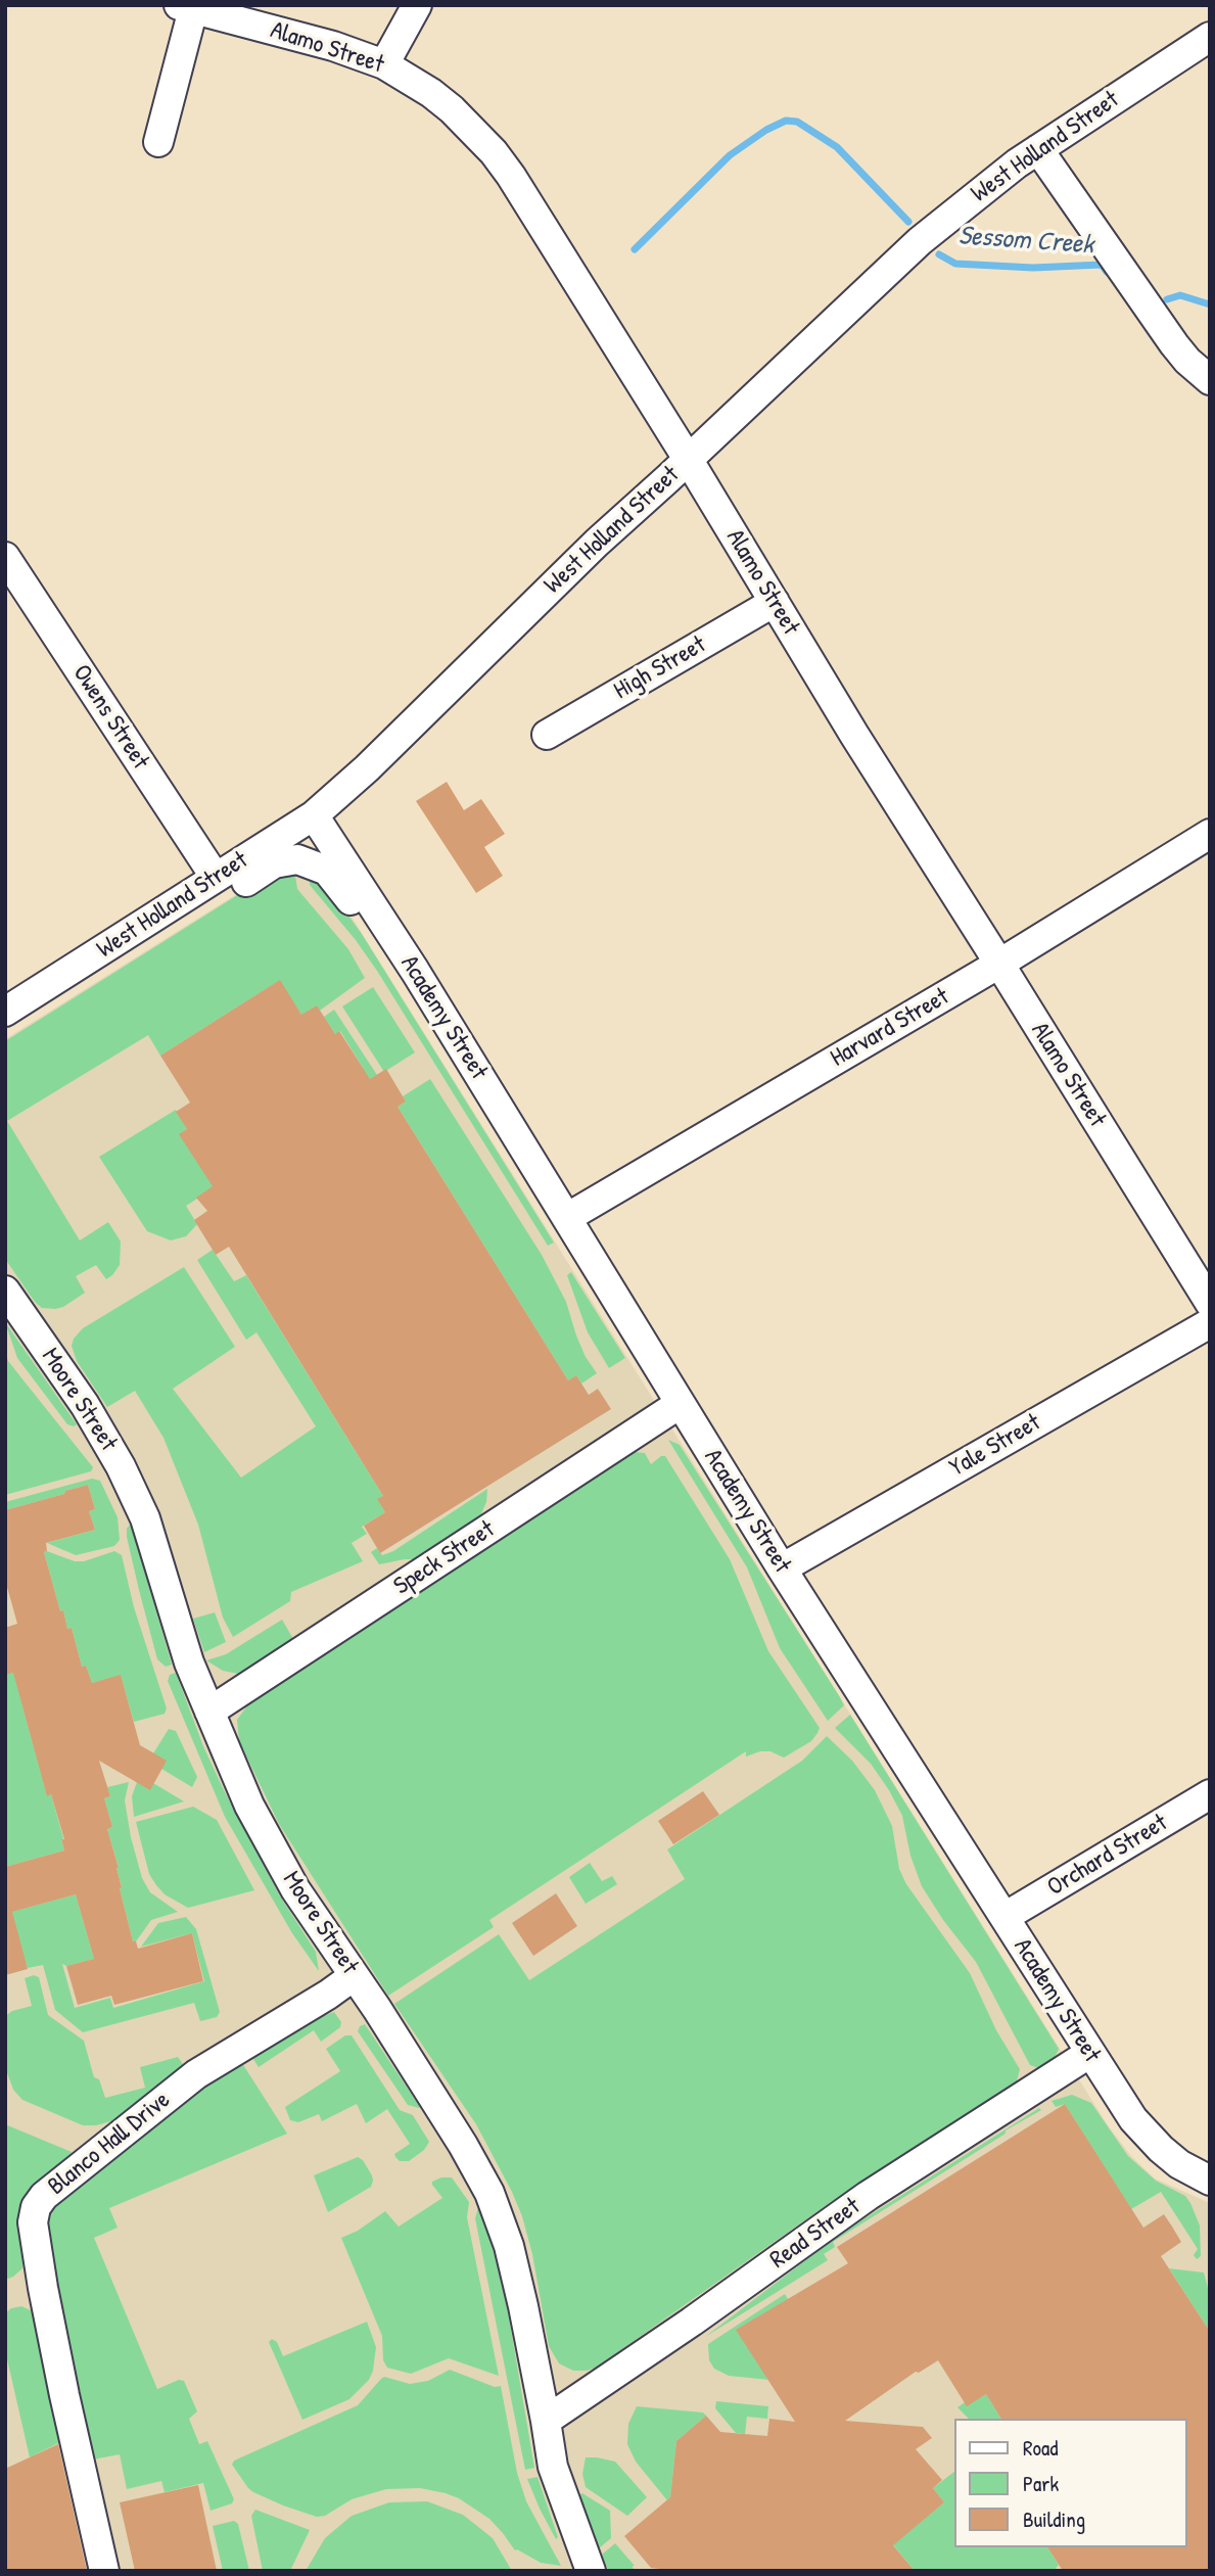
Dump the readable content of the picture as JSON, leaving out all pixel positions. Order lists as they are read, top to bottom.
{
  "streets": {
    "street": [
      "Alamo Street",
      "West Holland Street",
      "High Street",
      "Owens Street",
      "Academy Street",
      "Harvard Street",
      "Moore Street",
      "Yale Street",
      "Speck Street",
      "Orchard Street",
      "Blanco Hall Drive",
      "Read Street"
    ]
  },
  "crossings": [
    ["Alamo Street", "West Holland Street"],
    ["Alamo Street", "High Street"],
    ["Alamo Street", "Harvard Street"],
    ["West Holland Street", "Owens Street"],
    ["West Holland Street", "Academy Street"],
    ["Academy Street", "Harvard Street"],
    ["Academy Street", "Yale Street"],
    ["Academy Street", "Speck Street"],
    ["Academy Street", "Orchard Street"],
    ["Academy Street", "Read Street"],
    ["Moore Street", "Speck Street"],
    ["Moore Street", "Blanco Hall Drive"],
    ["Moore Street", "Read Street"]
  ],
  "water": ["Sessom Creek"],
  "legend": ["Road", "Park", "Building"]
}
